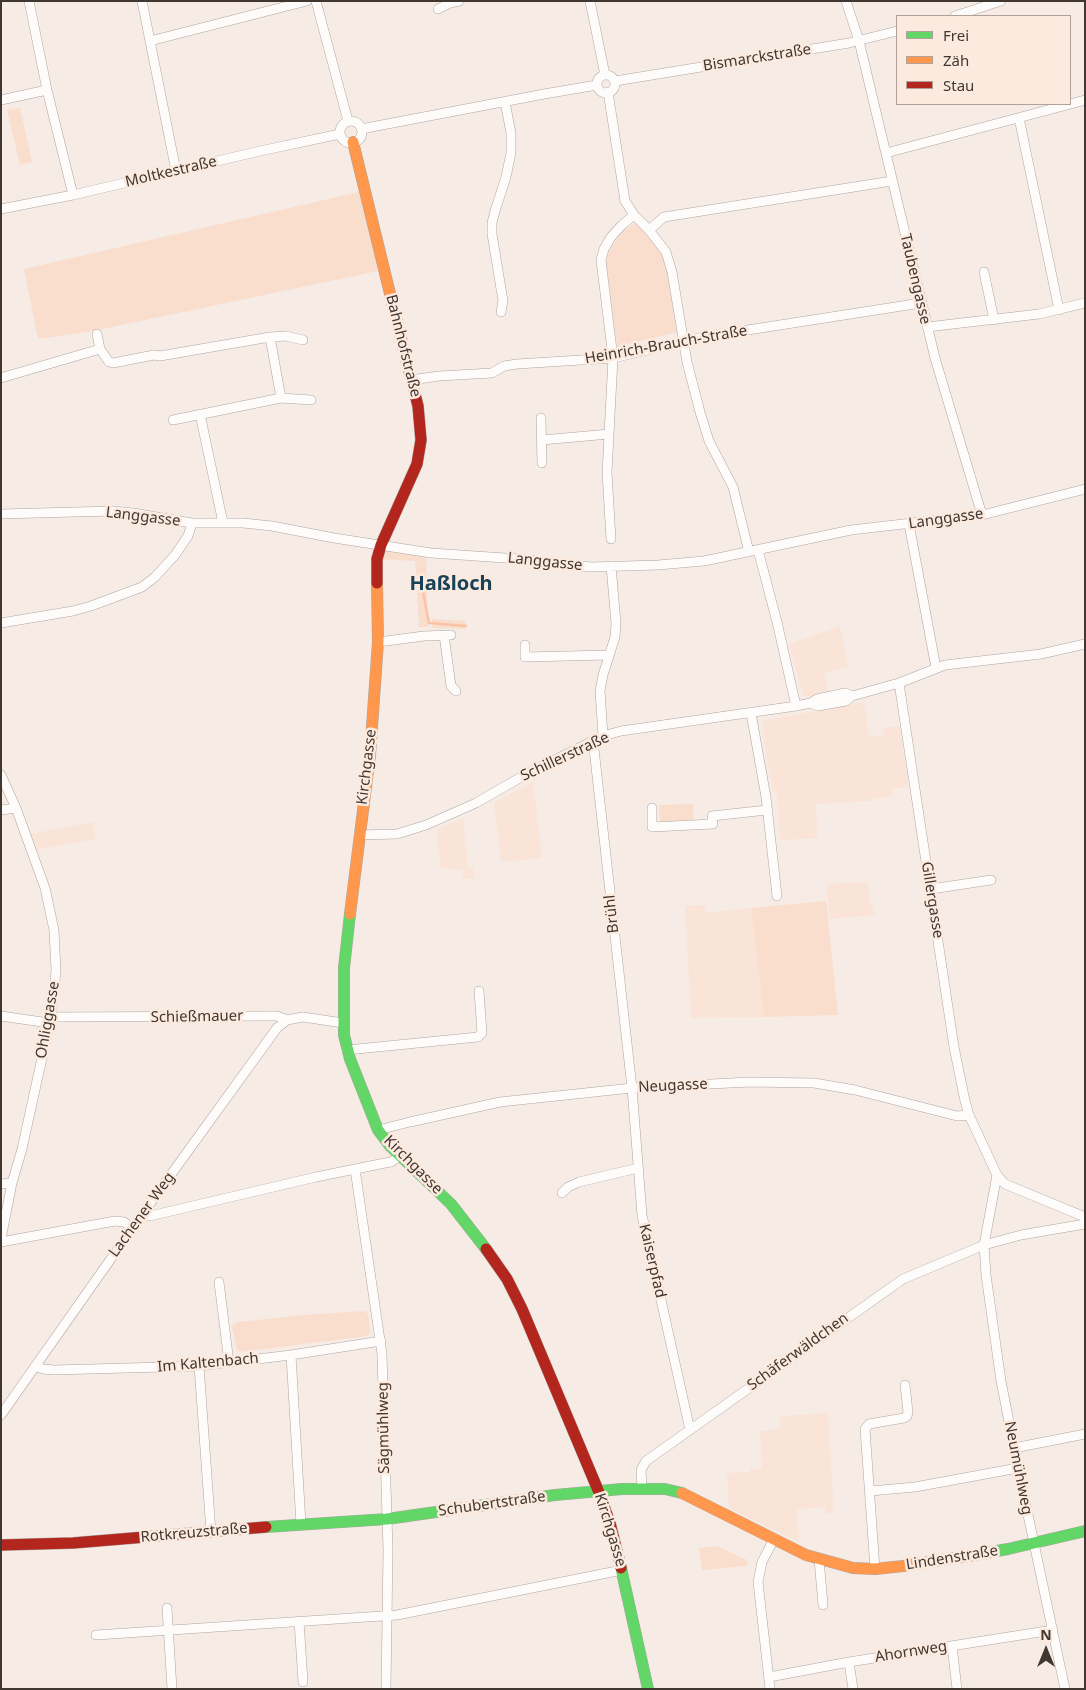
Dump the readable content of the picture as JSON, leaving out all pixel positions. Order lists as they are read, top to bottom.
{
  "streets": {
    "street": [
      "Bismarckstraße",
      "Moltkestraße",
      "Taubengasse",
      "Heinrich-Brauch-Straße",
      "Bahnhofstraße",
      "Langgasse",
      "Schillerstraße",
      "Kirchgasse",
      "Gillergasse",
      "Brühl",
      "Schießmauer",
      "Ohliggasse",
      "Neugasse",
      "Lachener Weg",
      "Kaiserpfad",
      "Schäferwäldchen",
      "Im Kaltenbach",
      "Sägmühlweg",
      "Neumühlweg",
      "Schubertstraße",
      "Rotkreuzstraße",
      "Lindenstraße",
      "Ahornweg"
    ]
  },
  "crossings": [
    ["Bismarckstraße", "Taubengasse"],
    ["Moltkestraße", "Bahnhofstraße"],
    ["Taubengasse", "Heinrich-Brauch-Straße"],
    ["Taubengasse", "Langgasse"],
    ["Heinrich-Brauch-Straße", "Bahnhofstraße"],
    ["Bahnhofstraße", "Langgasse"],
    ["Bahnhofstraße", "Kirchgasse"],
    ["Langgasse", "Kirchgasse"],
    ["Schillerstraße", "Kirchgasse"],
    ["Schillerstraße", "Gillergasse"],
    ["Schillerstraße", "Brühl"],
    ["Kirchgasse", "Schießmauer"],
    ["Kirchgasse", "Neugasse"],
    ["Kirchgasse", "Schubertstraße"],
    ["Kirchgasse", "Lindenstraße"],
    ["Gillergasse", "Neugasse"],
    ["Gillergasse", "Neumühlweg"],
    ["Brühl", "Neugasse"],
    ["Brühl", "Kaiserpfad"],
    ["Schießmauer", "Ohliggasse"],
    ["Schießmauer", "Lachener Weg"],
    ["Neugasse", "Kaiserpfad"],
    ["Lachener Weg", "Im Kaltenbach"],
    ["Kaiserpfad", "Schäferwäldchen"],
    ["Schäferwäldchen", "Neumühlweg"],
    ["Schäferwäldchen", "Lindenstraße"],
    ["Im Kaltenbach", "Sägmühlweg"],
    ["Sägmühlweg", "Schubertstraße"],
    ["Sägmühlweg", "Rotkreuzstraße"],
    ["Neumühlweg", "Lindenstraße"],
    ["Neumühlweg", "Ahornweg"],
    ["Schubertstraße", "Rotkreuzstraße"],
    ["Schubertstraße", "Lindenstraße"]
  ],
  "districts": ["Haßloch"],
  "legend": ["Frei", "Zäh", "Stau"],
  "north": "top"
}
